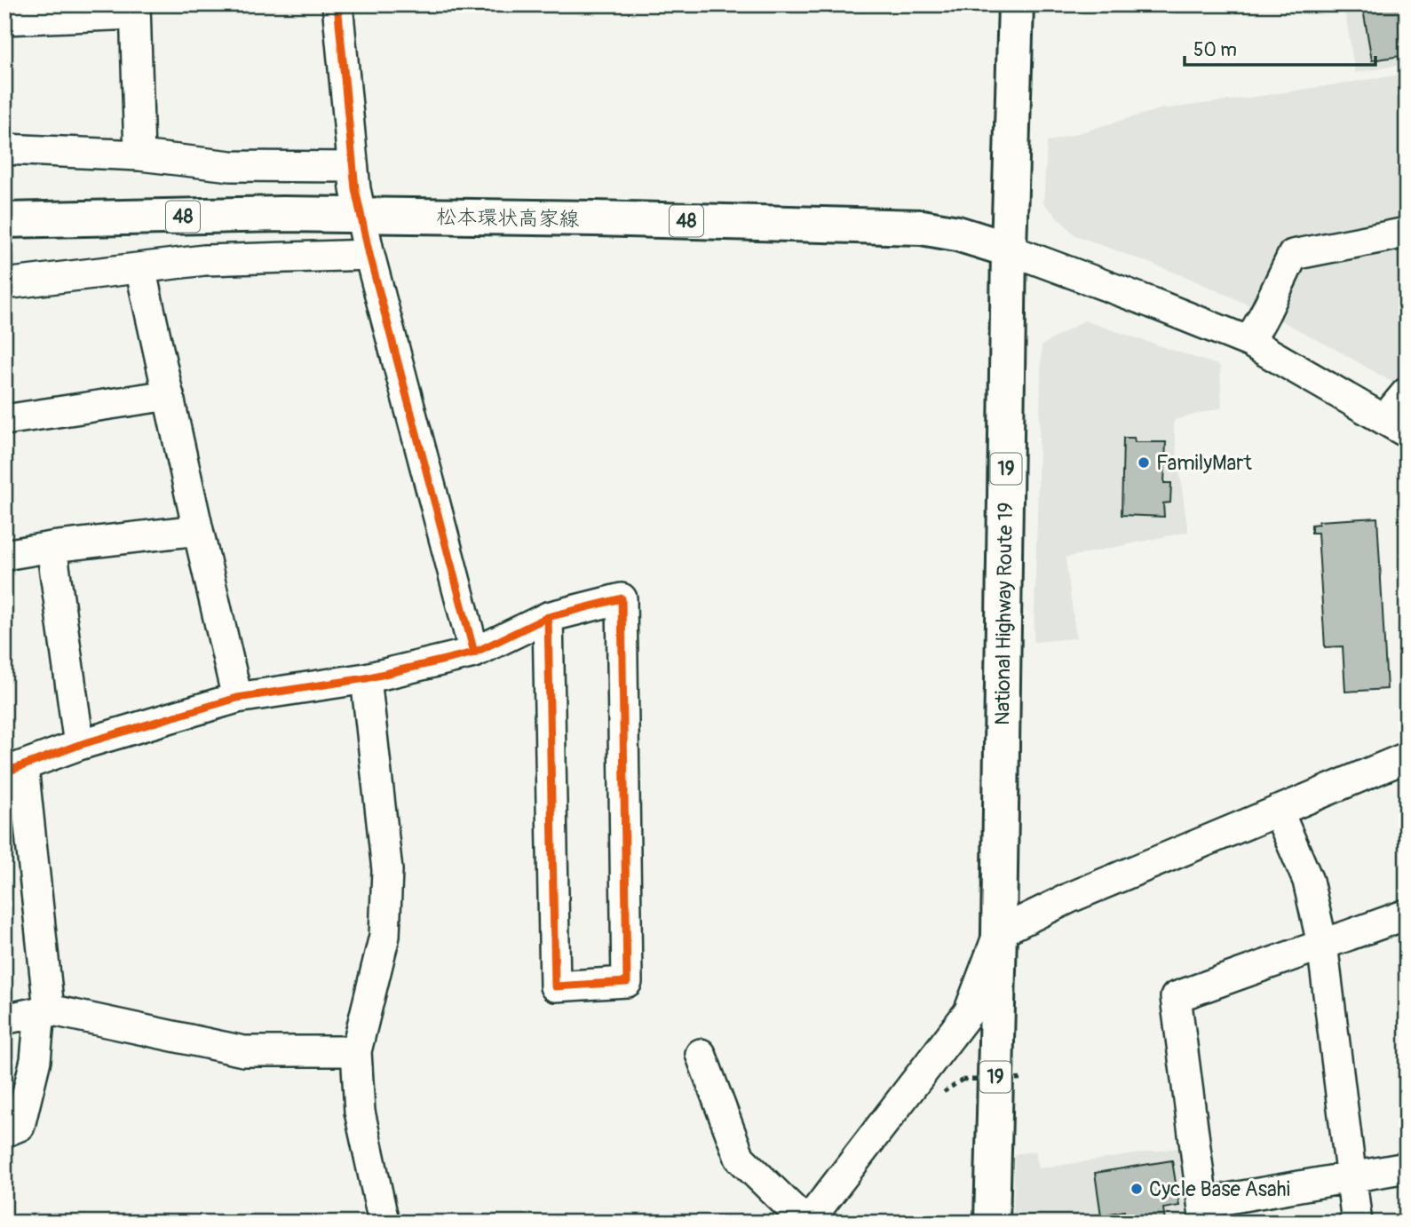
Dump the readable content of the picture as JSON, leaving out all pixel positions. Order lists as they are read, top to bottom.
{
  "streets": {
    "main road": [
      "48",
      "松本環状高家線",
      "19",
      "National Highway Route 19"
    ]
  },
  "crossings": [
    ["松本環状高家線", "National Highway Route 19"]
  ],
  "places": ["FamilyMart", "Cycle Base Asahi"],
  "scale_bar": "50 m"
}
